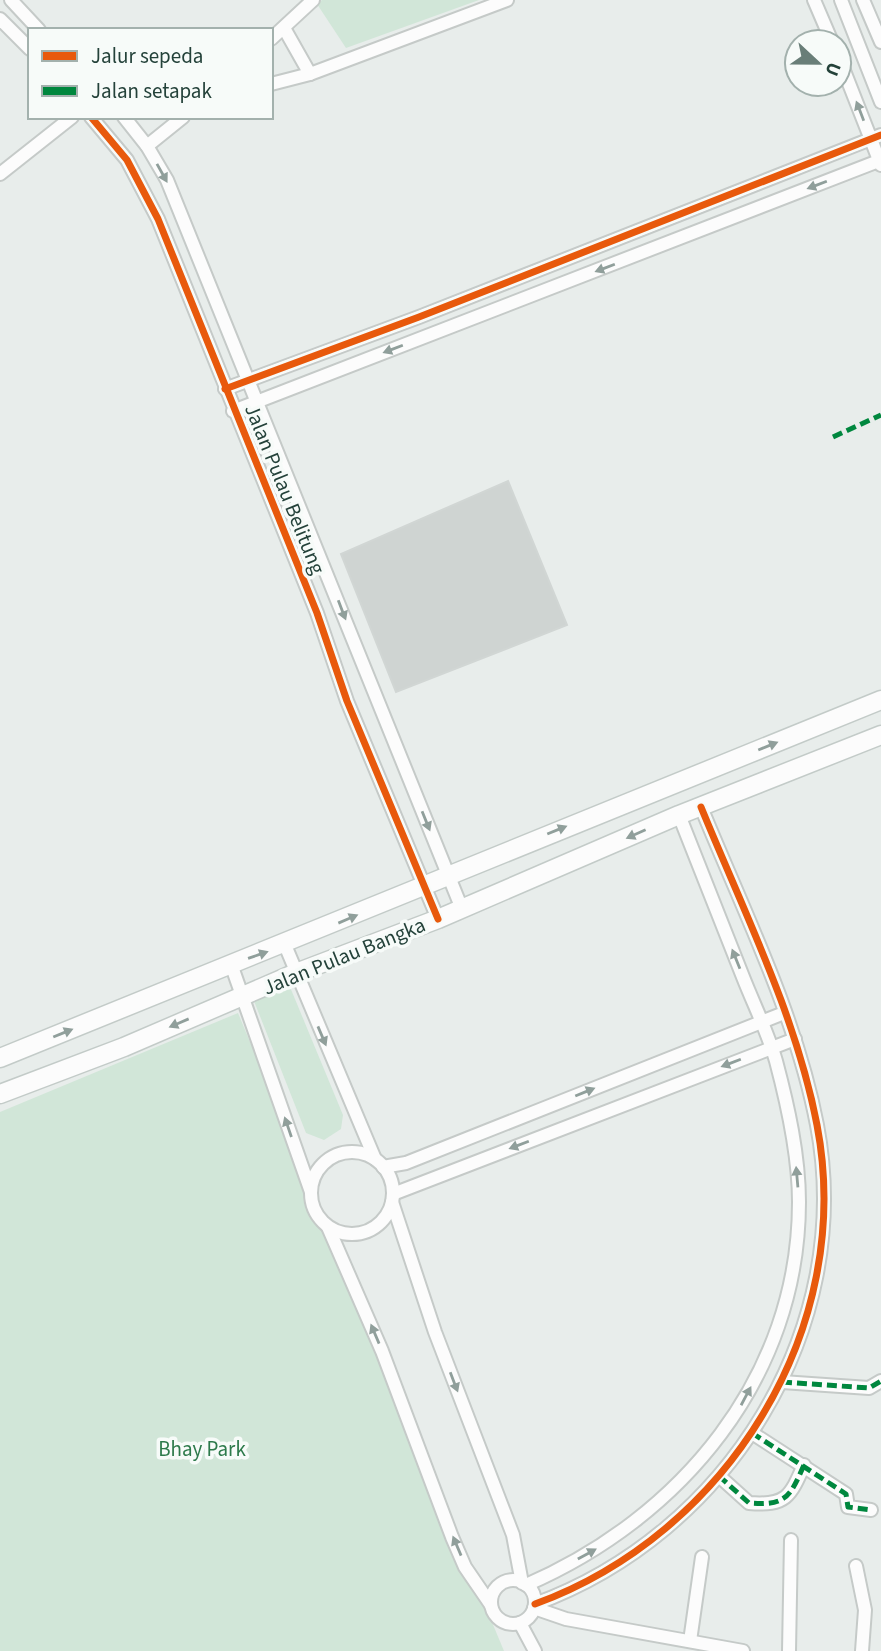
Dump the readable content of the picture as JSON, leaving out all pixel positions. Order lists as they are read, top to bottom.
{
  "streets": {
    "main road": ["Jalan Pulau Bangka"],
    "street": ["Jalan Pulau Belitung"]
  },
  "crossings": [
    ["Jalan Pulau Belitung", "Jalan Pulau Bangka"]
  ],
  "parks": ["Bhay Park"],
  "legend": ["Jalur sepeda", "Jalan setapak"],
  "north": "right"
}
